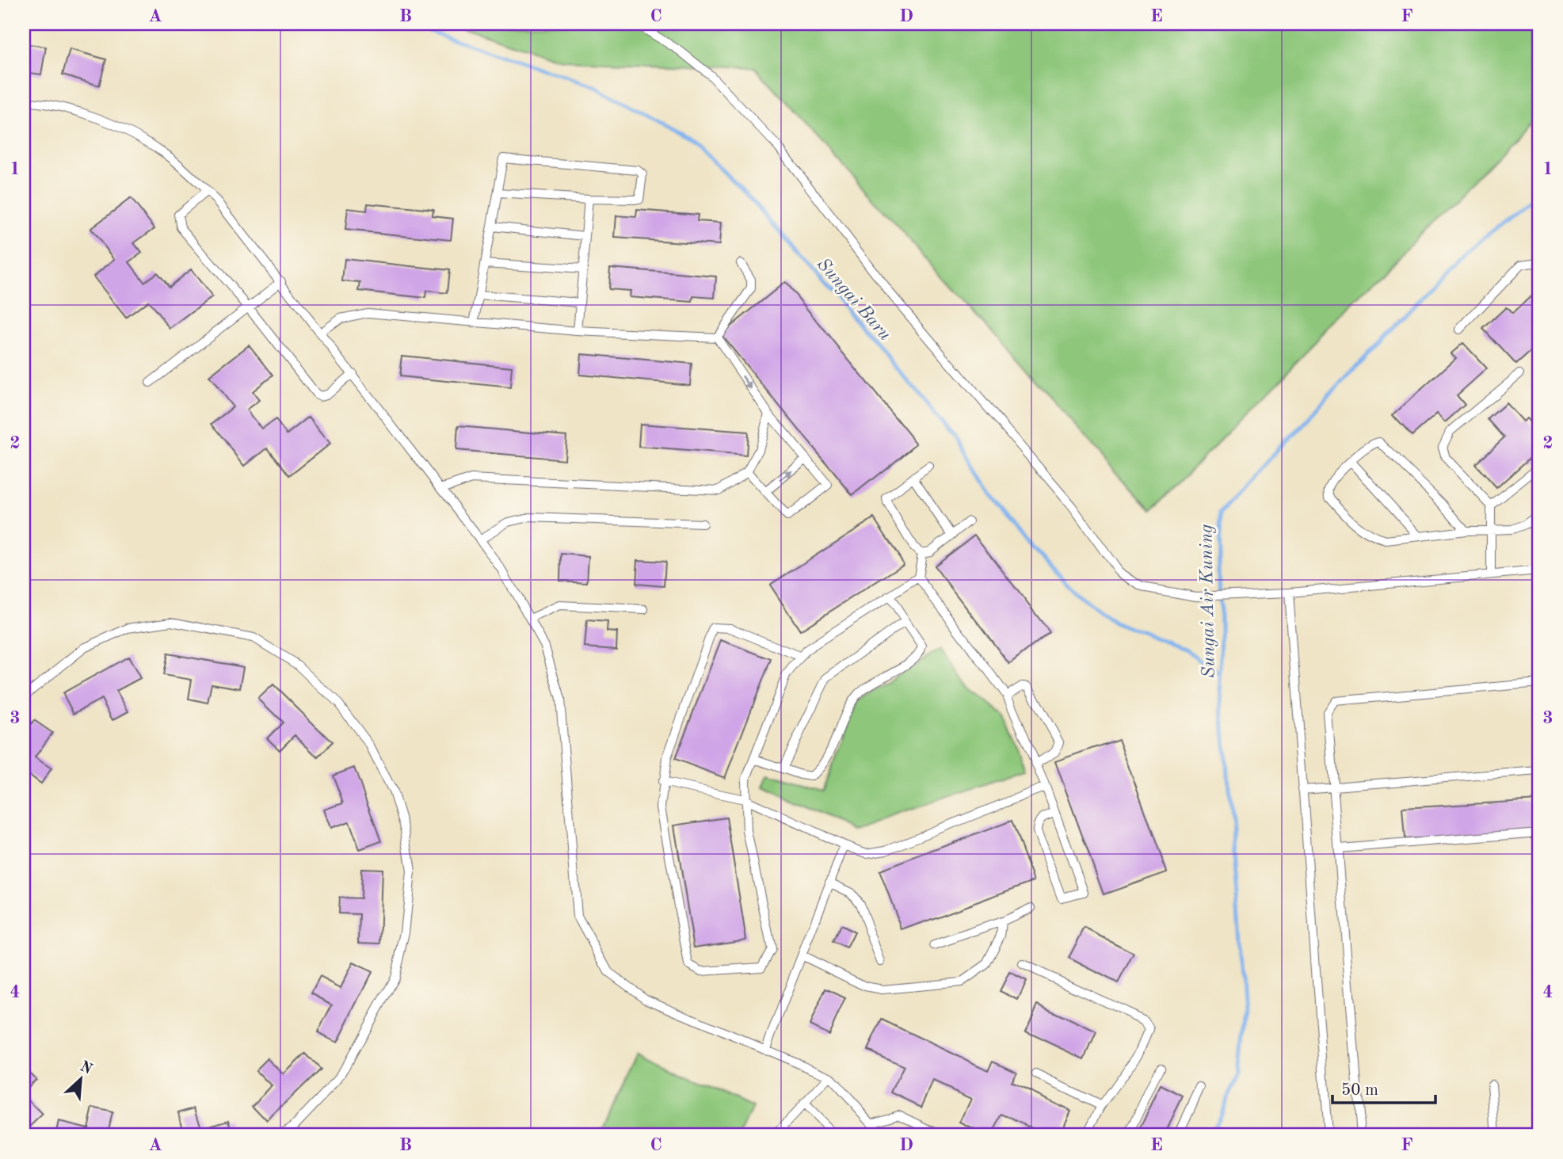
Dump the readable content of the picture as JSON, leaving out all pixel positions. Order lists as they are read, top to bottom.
{
  "water": ["Sungai Baru", "Sungai Air Kuning"],
  "scale_bar": "50 m",
  "north": "top right",
  "grid": {
    "columns": [
      "A",
      "B",
      "C",
      "D",
      "E",
      "F"
    ],
    "rows": [
      "1",
      "2",
      "3",
      "4"
    ]
  }
}
